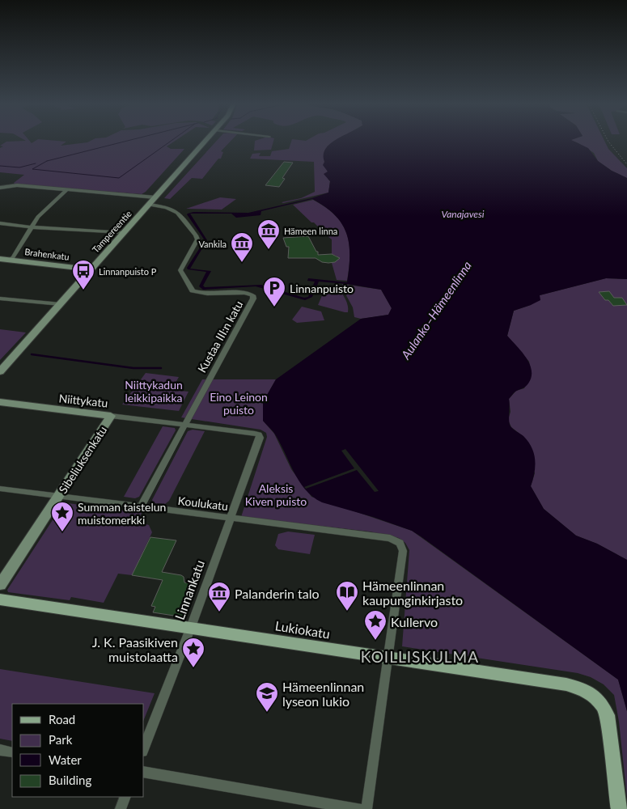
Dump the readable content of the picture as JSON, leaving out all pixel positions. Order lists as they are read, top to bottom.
{
  "streets": {
    "main road": [
      "Tampereentie",
      "Brahenkatu",
      "Niittykatu",
      "Sibeliuksenkatu",
      "Lukiokatu"
    ],
    "street": ["Kustaa III:n katu", "Koulukatu", "Linnankatu"]
  },
  "crossings": [
    ["Tampereentie", "Brahenkatu"],
    ["Tampereentie", "Kustaa III:n katu"],
    ["Kustaa III:n katu", "Niittykatu"],
    ["Kustaa III:n katu", "Koulukatu"],
    ["Niittykatu", "Sibeliuksenkatu"],
    ["Niittykatu", "Linnankatu"],
    ["Sibeliuksenkatu", "Koulukatu"],
    ["Koulukatu", "Linnankatu"],
    ["Linnankatu", "Lukiokatu"]
  ],
  "districts": ["KOILLISKULMA"],
  "water": ["Vanajavesi", "Aulanko–Hämeenlinna"],
  "parks": ["Niittykadun leikkipaikka", "Eino Leinon puisto", "Aleksis Kiven puisto"],
  "places": {
    "museum": ["Hämeen linna", "Vankila", "Palanderin talo"],
    "bus stop": ["Linnanpuisto P"],
    "parking": ["Linnanpuisto"],
    "place": ["Summan taistelun muistomerkki", "Kullervo", "J. K. Paasikiven muistolaatta"],
    "library": ["Hämeenlinnan kaupunginkirjasto"],
    "school or university": ["Hämeenlinnan lyseon lukio"]
  },
  "legend": [
    "Road",
    "Park",
    "Water",
    "Building"
  ]
}
